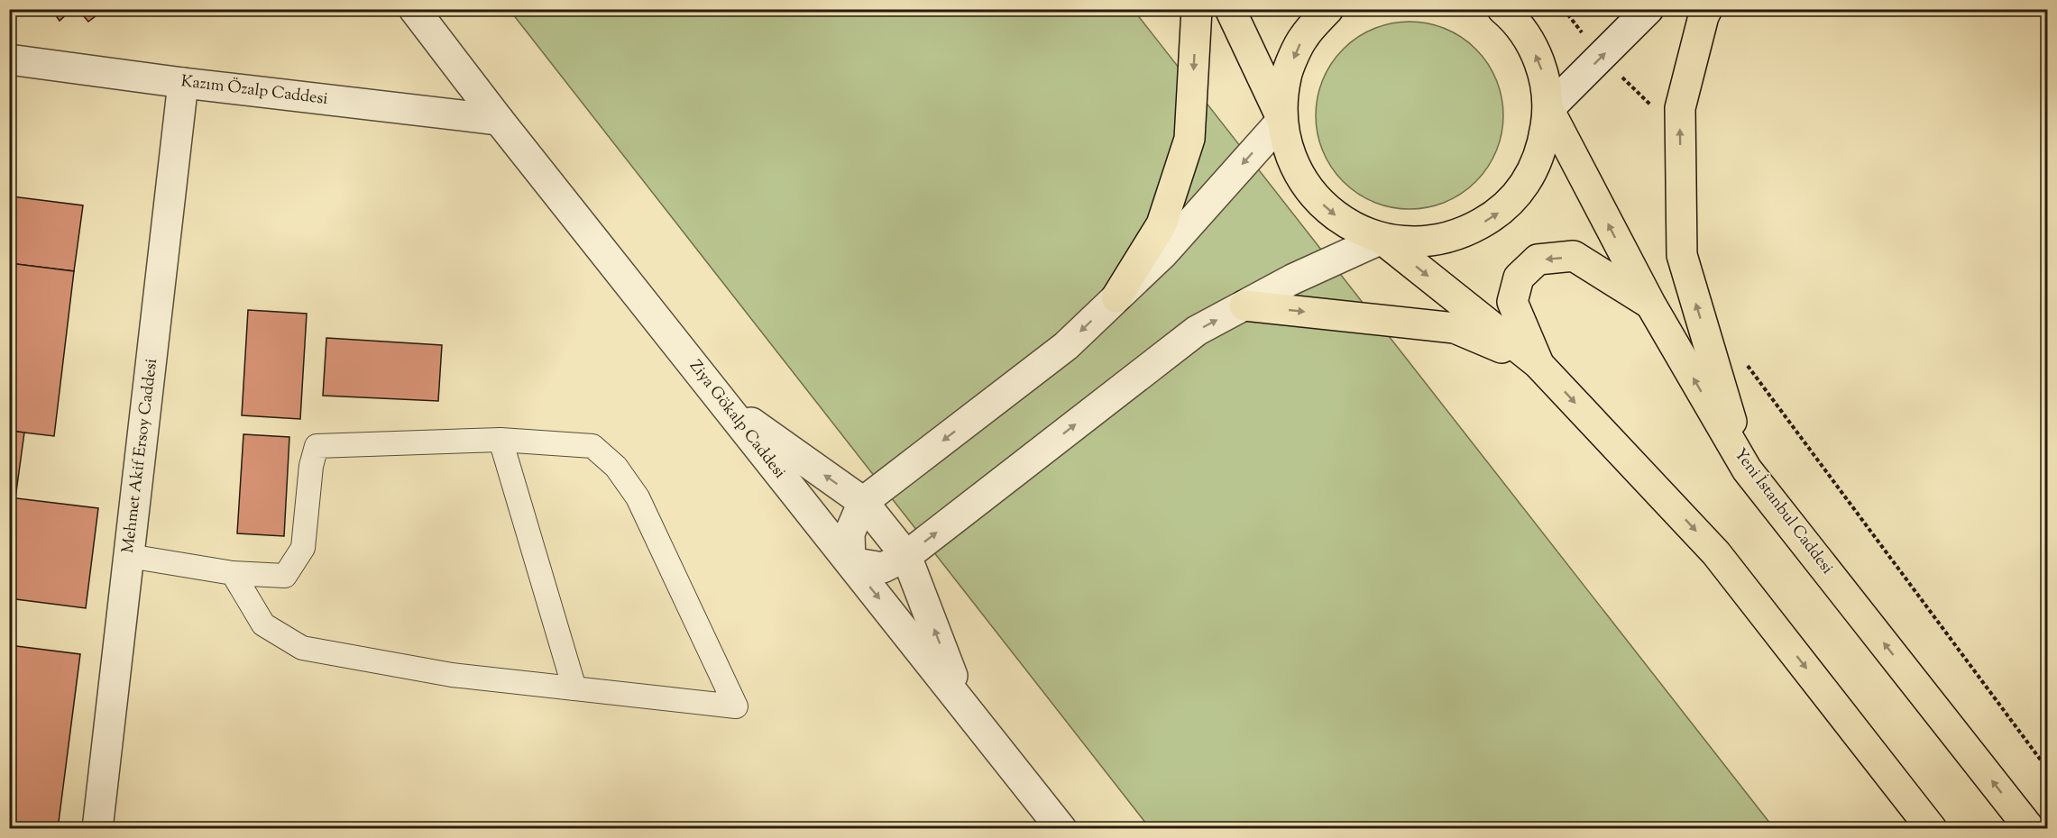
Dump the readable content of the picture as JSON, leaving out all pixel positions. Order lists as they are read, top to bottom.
{
  "streets": {
    "highway": ["Yeni İstanbul Caddesi"],
    "street": ["Kazım Özalp Caddesi", "Ziya Gökalp Caddesi", "Mehmet Akif Ersoy Caddesi"]
  },
  "crossings": [
    ["Kazım Özalp Caddesi", "Ziya Gökalp Caddesi"],
    ["Kazım Özalp Caddesi", "Mehmet Akif Ersoy Caddesi"]
  ]
}
